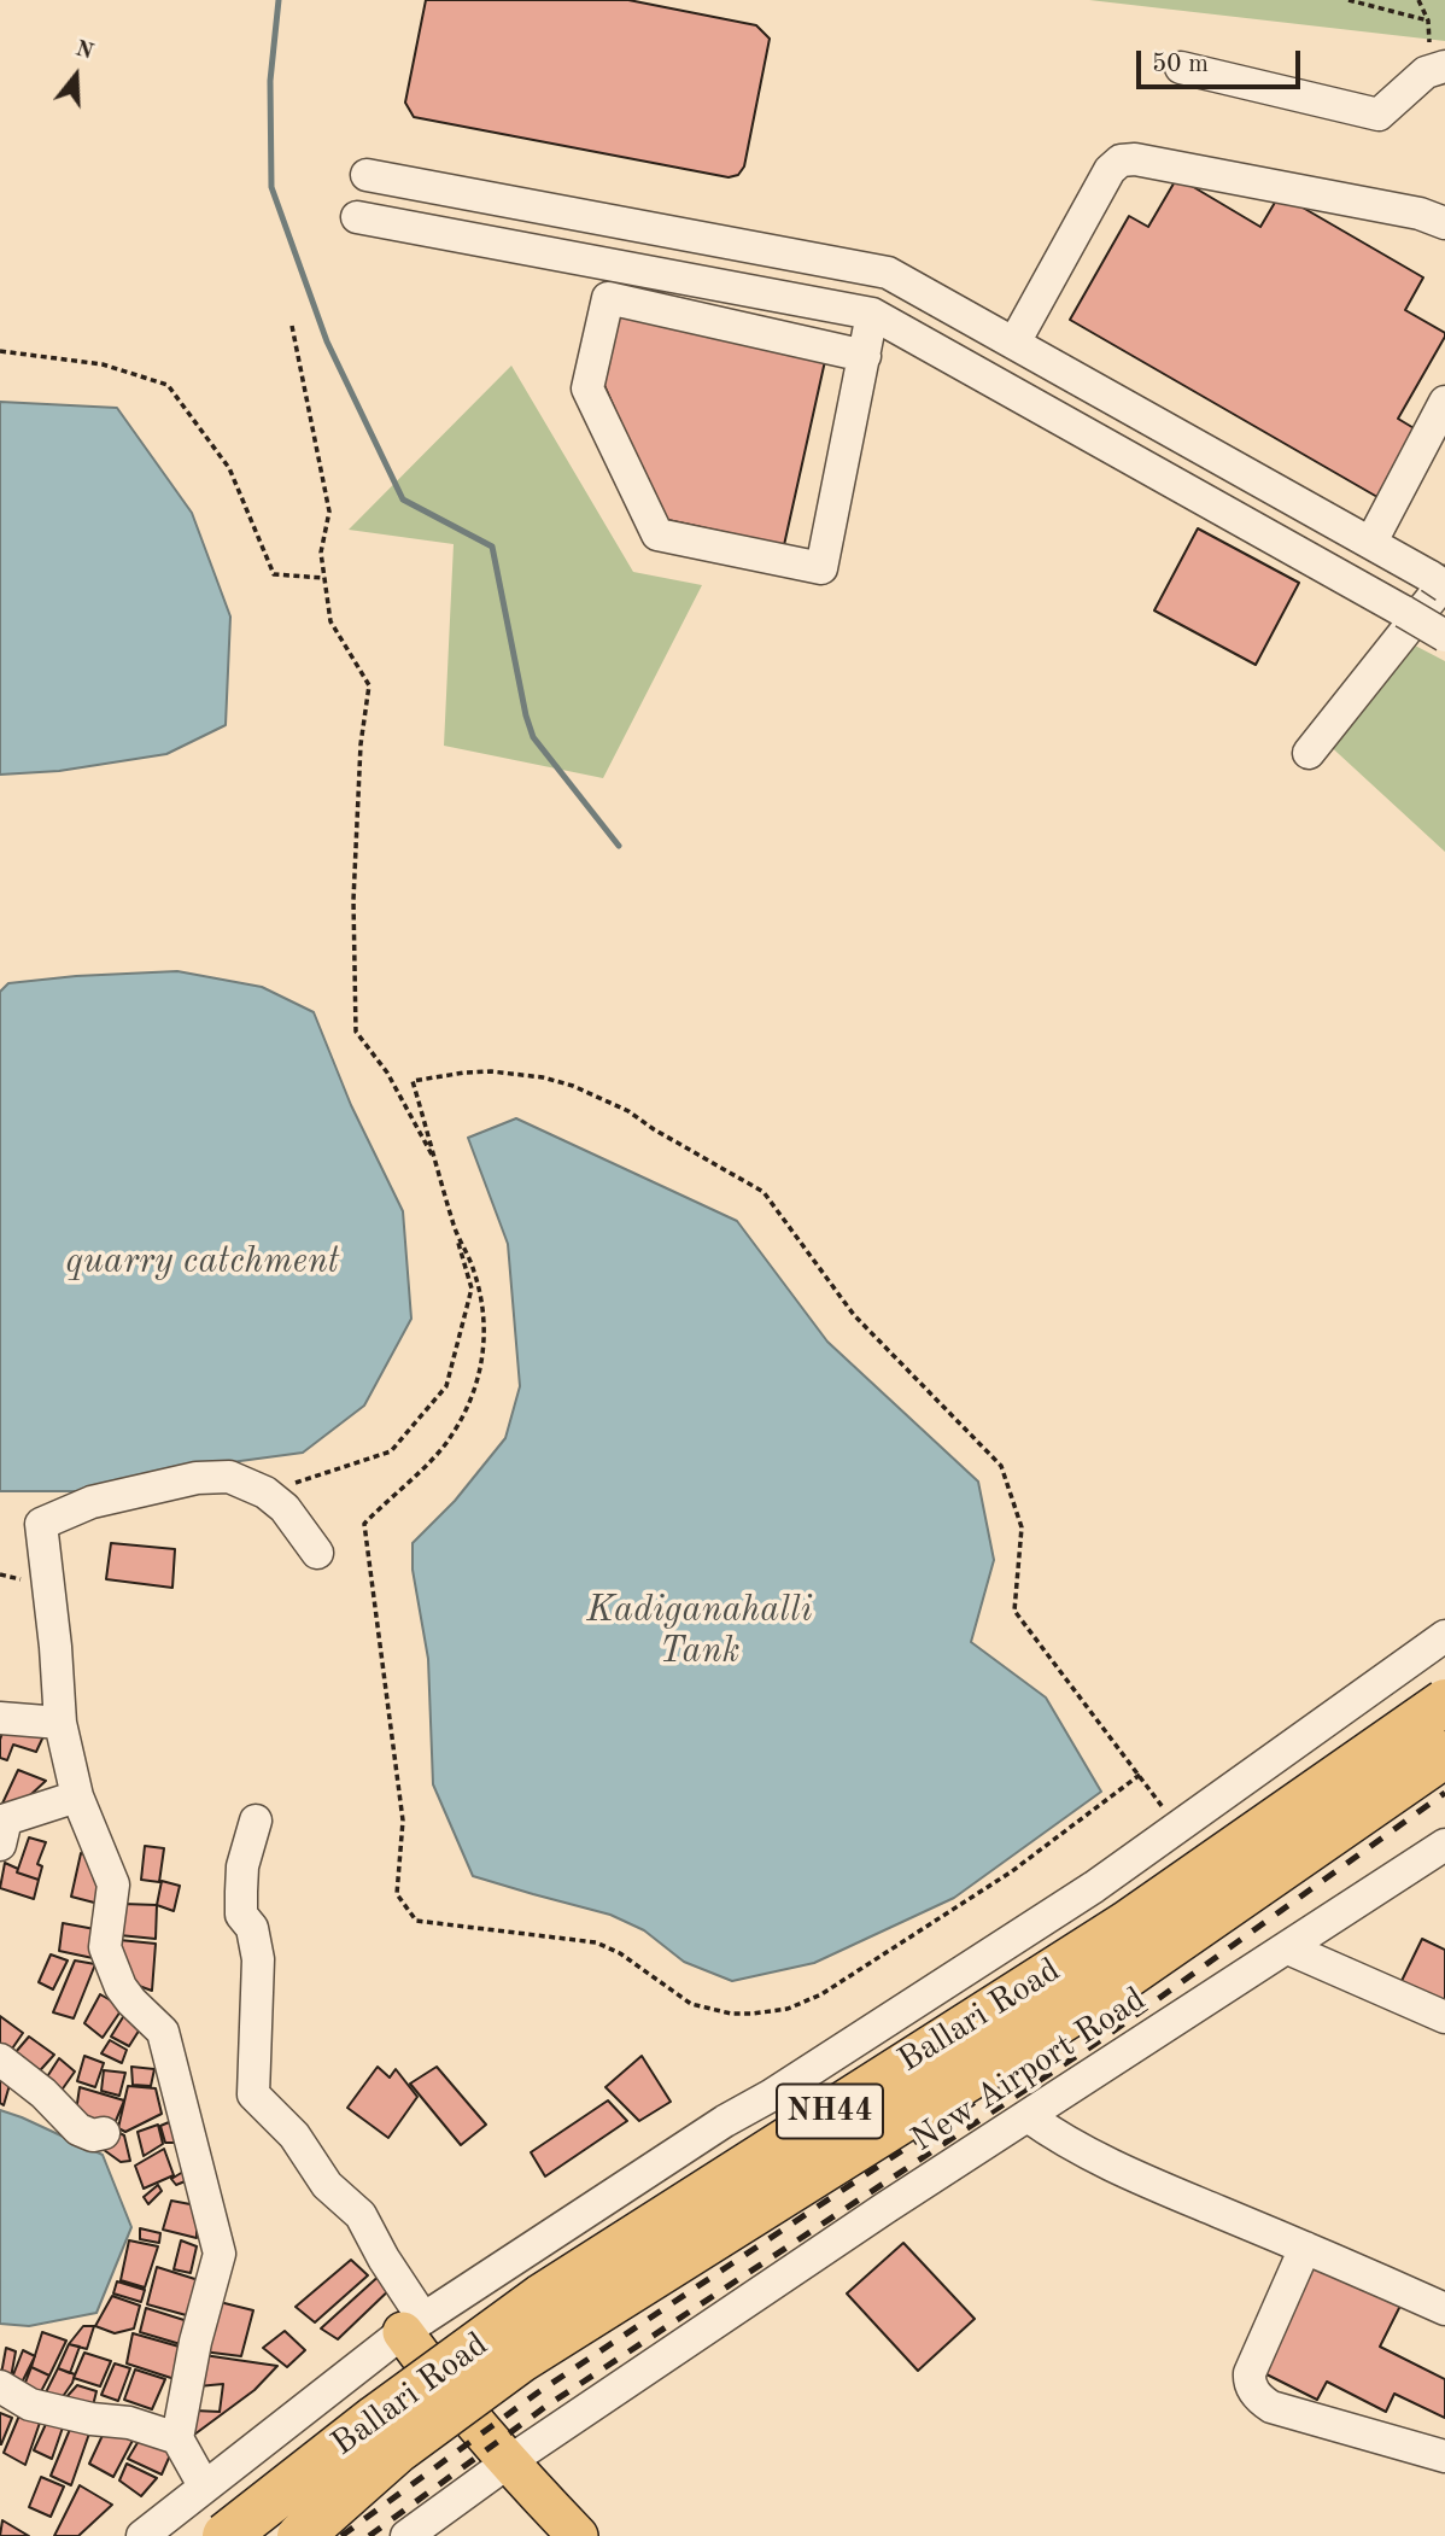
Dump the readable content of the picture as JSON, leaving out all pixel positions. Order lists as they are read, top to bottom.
{
  "streets": {
    "highway": ["Ballari Road", "NH44"],
    "street": ["New Airport Road"]
  },
  "water": ["quarry catchment", "Kadiganahalli Tank"],
  "scale_bar": "50 m",
  "north": "top"
}
